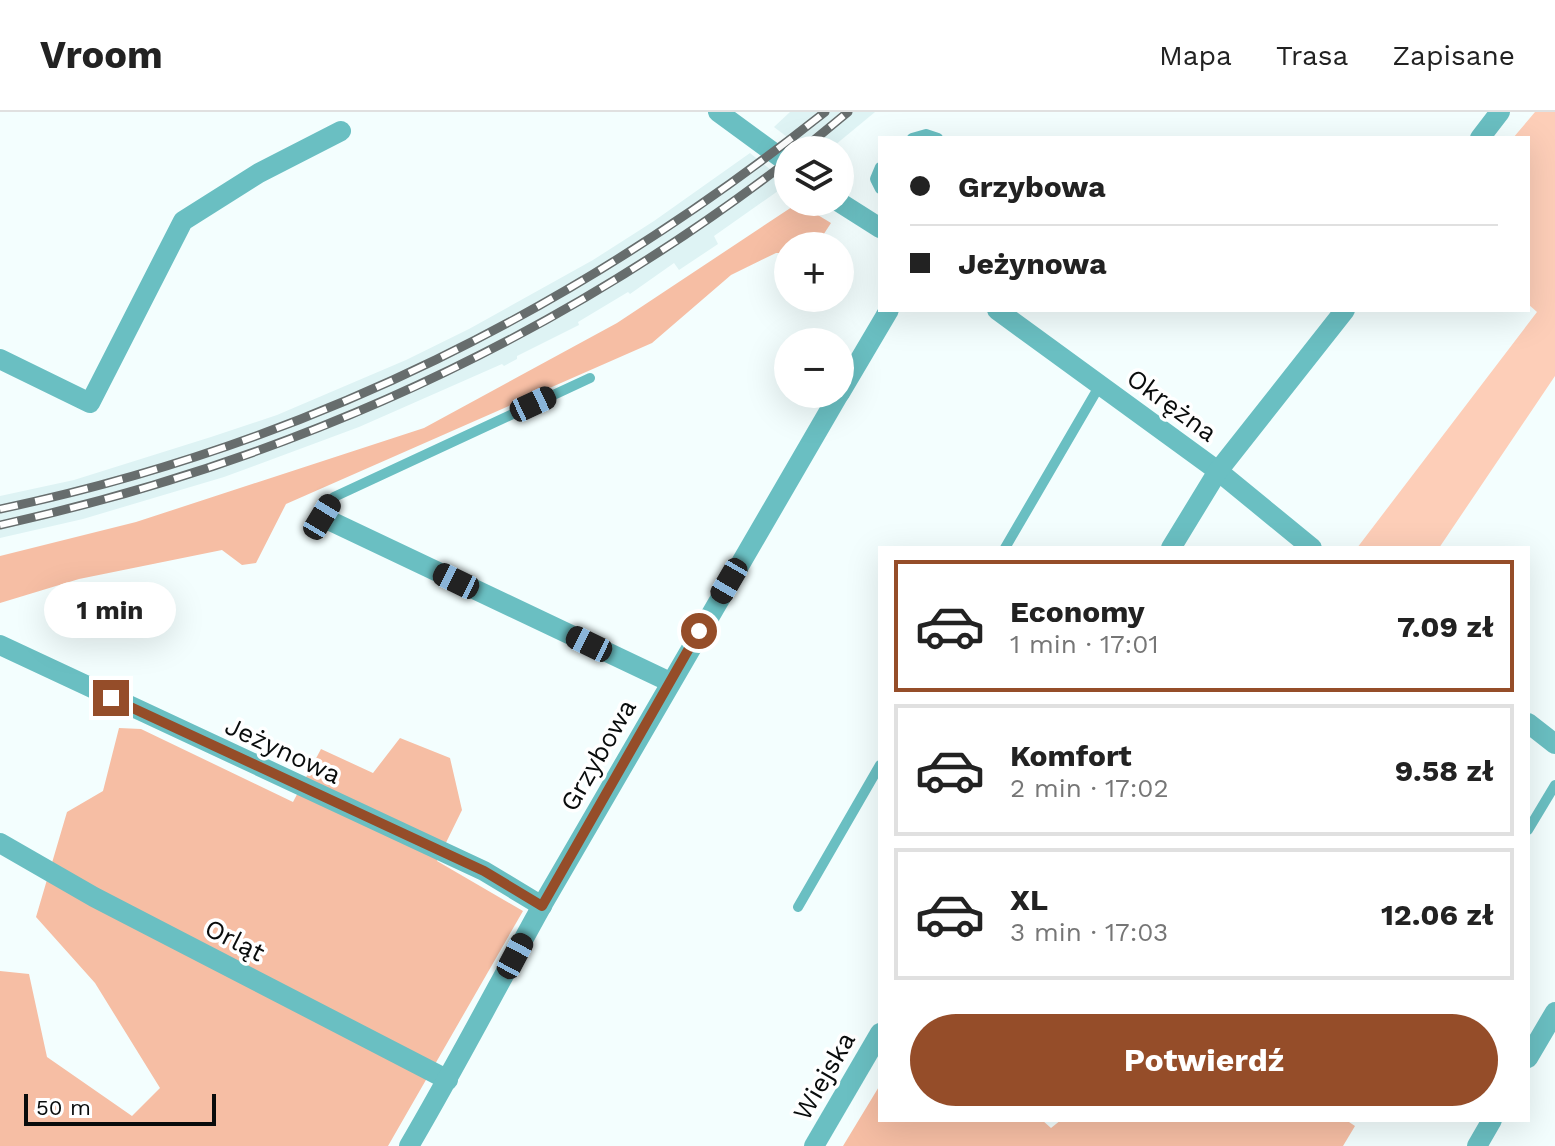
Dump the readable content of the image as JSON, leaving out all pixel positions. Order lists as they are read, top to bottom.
{
  "streets": {
    "street": [
      "Okrężna",
      "Jeżynowa",
      "Grzybowa",
      "Orląt",
      "Wiejska"
    ]
  },
  "crossings": [
    ["Jeżynowa", "Grzybowa"],
    ["Grzybowa", "Orląt"]
  ],
  "scale_bar": "50 m",
  "page": {
    "header": "Vroom",
    "nav": ["Mapa", "Trasa", "Zapisane"],
    "map_buttons": ["+", "−"],
    "banner": ["Grzybowa", "Jeżynowa"],
    "list": [
      {
        "name": "Economy",
        "note": "1 min · 17:01",
        "value": "7.09 zł"
      },
      {
        "name": "Komfort",
        "note": "2 min · 17:02",
        "value": "9.58 zł"
      },
      {
        "name": "XL",
        "note": "3 min · 17:03",
        "value": "12.06 zł"
      }
    ],
    "bubble": "1 min",
    "buttons": "Potwierdź",
    "scale": "50 m"
  }
}
